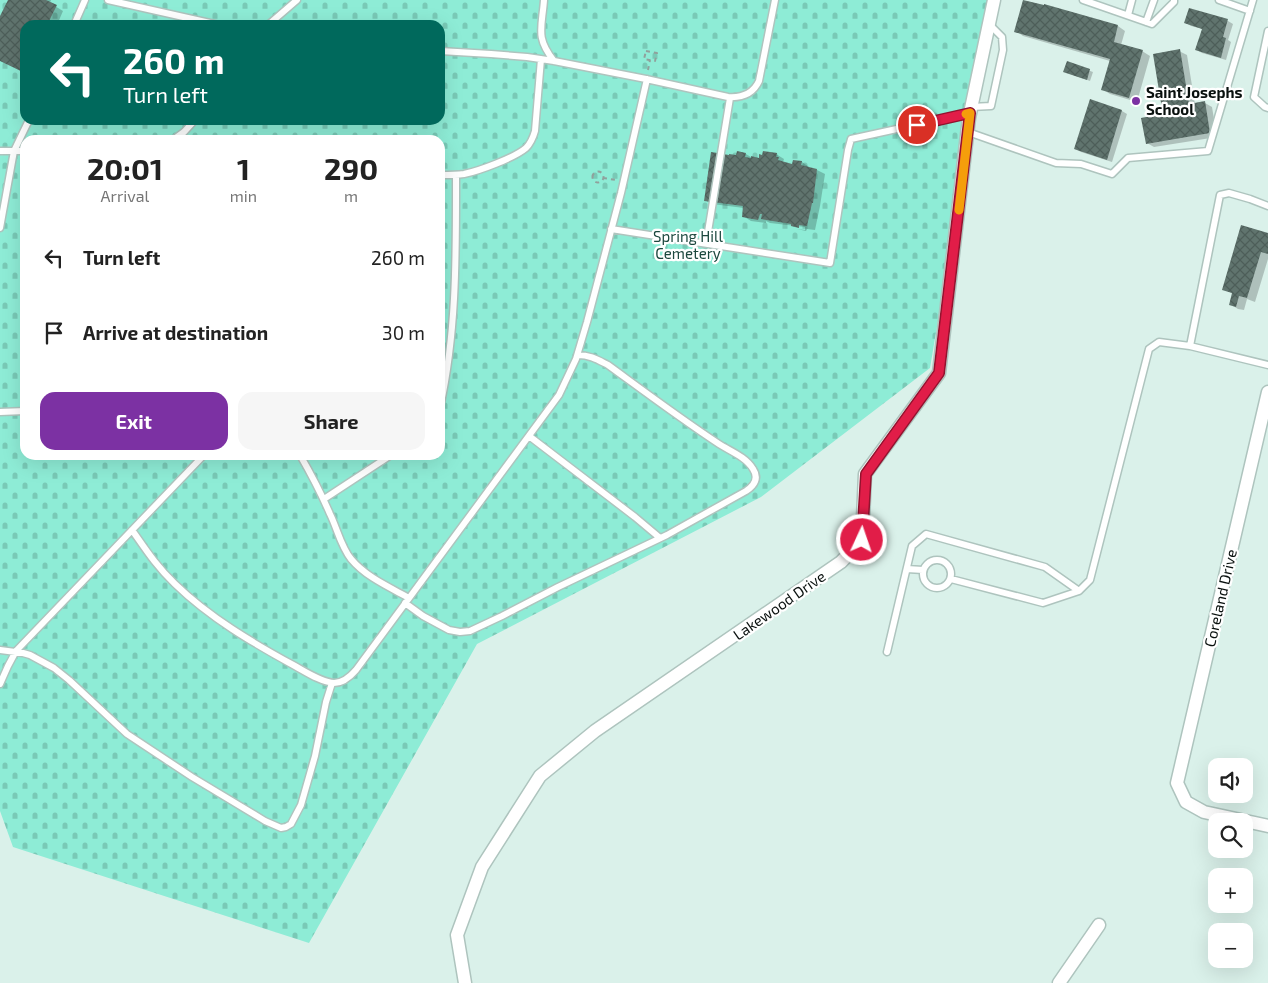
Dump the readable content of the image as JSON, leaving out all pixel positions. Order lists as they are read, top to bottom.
{
  "streets": {
    "street": ["Coreland Drive", "Lakewood Drive"]
  },
  "parks": ["Spring Hill Cemetery"],
  "places": ["Saint Josephs School"],
  "page": {
    "turn": ["260 m", "Turn left"],
    "eta": [
      "20:01",
      "Arrival",
      "1",
      "min",
      "290",
      "m"
    ],
    "list": [
      {
        "name": "Turn left",
        "value": "260 m"
      },
      {
        "name": "Arrive at destination",
        "value": "30 m"
      }
    ],
    "buttons": ["Exit", "Share"],
    "map_buttons": ["+", "−"]
  }
}
